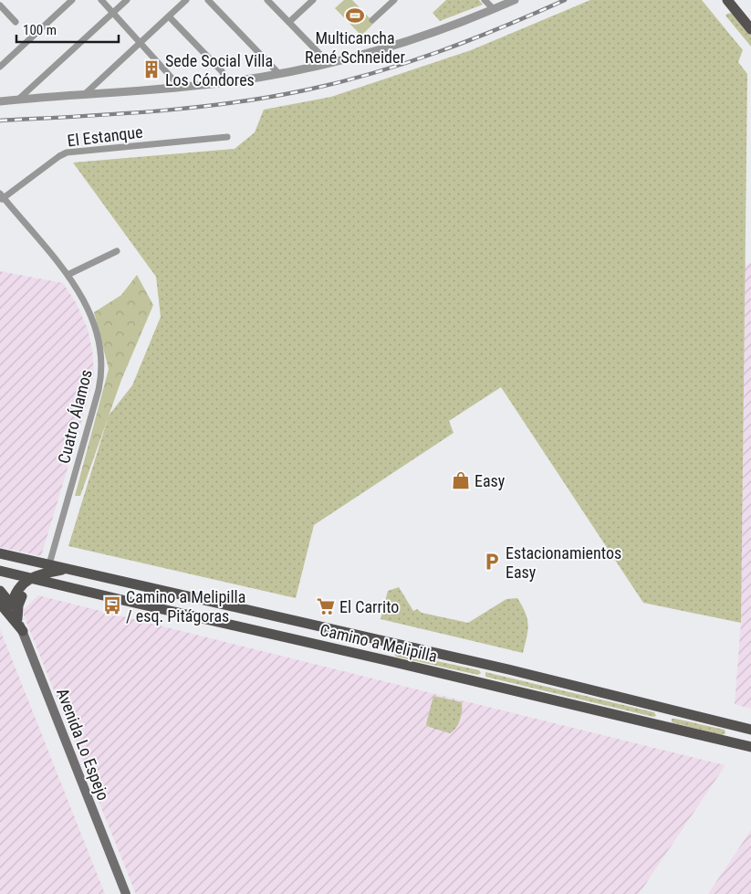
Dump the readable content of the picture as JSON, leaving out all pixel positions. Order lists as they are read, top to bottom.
{
  "streets": {
    "main road": ["Camino a Melipilla", "Avenida Lo Espejo"],
    "street": ["El Estanque", "Cuatro Álamos"]
  },
  "crossings": [
    ["El Estanque", "Cuatro Álamos"],
    ["Cuatro Álamos", "Camino a Melipilla"]
  ],
  "places": {
    "sports": ["Multicancha René Schneider"],
    "building": ["Sede Social Villa Los Cóndores"],
    "shop": ["Easy"],
    "parking": ["Estacionamientos Easy"],
    "bus stop": ["Camino a Melipilla / esq. Pitágoras"],
    "supermarket": ["El Carrito"]
  },
  "scale_bar": "100 m"
}
